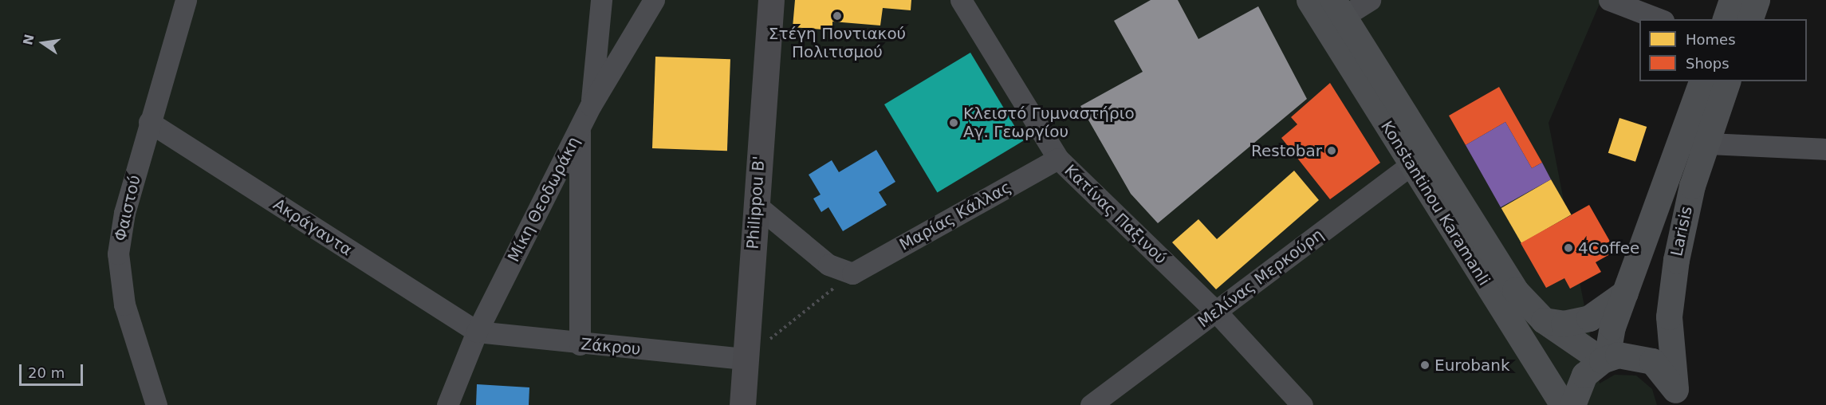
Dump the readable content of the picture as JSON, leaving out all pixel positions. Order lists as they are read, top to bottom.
{
  "streets": {
    "main road": ["Philippou B'", "Konstantinou Karamanli", "Larisis"],
    "street": [
      "Μίκη Θεοδωράκη",
      "Φαιστού",
      "Κατίνας Παξινού",
      "Μαρίας Κάλλας",
      "Ακράγαντα",
      "Μελίνας Μερκούρη",
      "Ζάκρου"
    ]
  },
  "crossings": [
    ["Μίκη Θεοδωράκη", "Ακράγαντα"],
    ["Μίκη Θεοδωράκη", "Ζάκρου"],
    ["Philippou B'", "Ζάκρου"],
    ["Konstantinou Karamanli", "Larisis"],
    ["Konstantinou Karamanli", "Μελίνας Μερκούρη"],
    ["Φαιστού", "Ακράγαντα"],
    ["Κατίνας Παξινού", "Μαρίας Κάλλας"],
    ["Κατίνας Παξινού", "Μελίνας Μερκούρη"],
    ["Ακράγαντα", "Ζάκρου"]
  ],
  "places": [
    "Στέγη Ποντιακού Πολιτισμού",
    "Κλειστό Γυμναστήριο Αγ. Γεωργίου",
    "Restobar",
    "4Coffee",
    "Eurobank"
  ],
  "legend": ["Homes", "Shops"],
  "scale_bar": "20 m",
  "north": "left"
}
